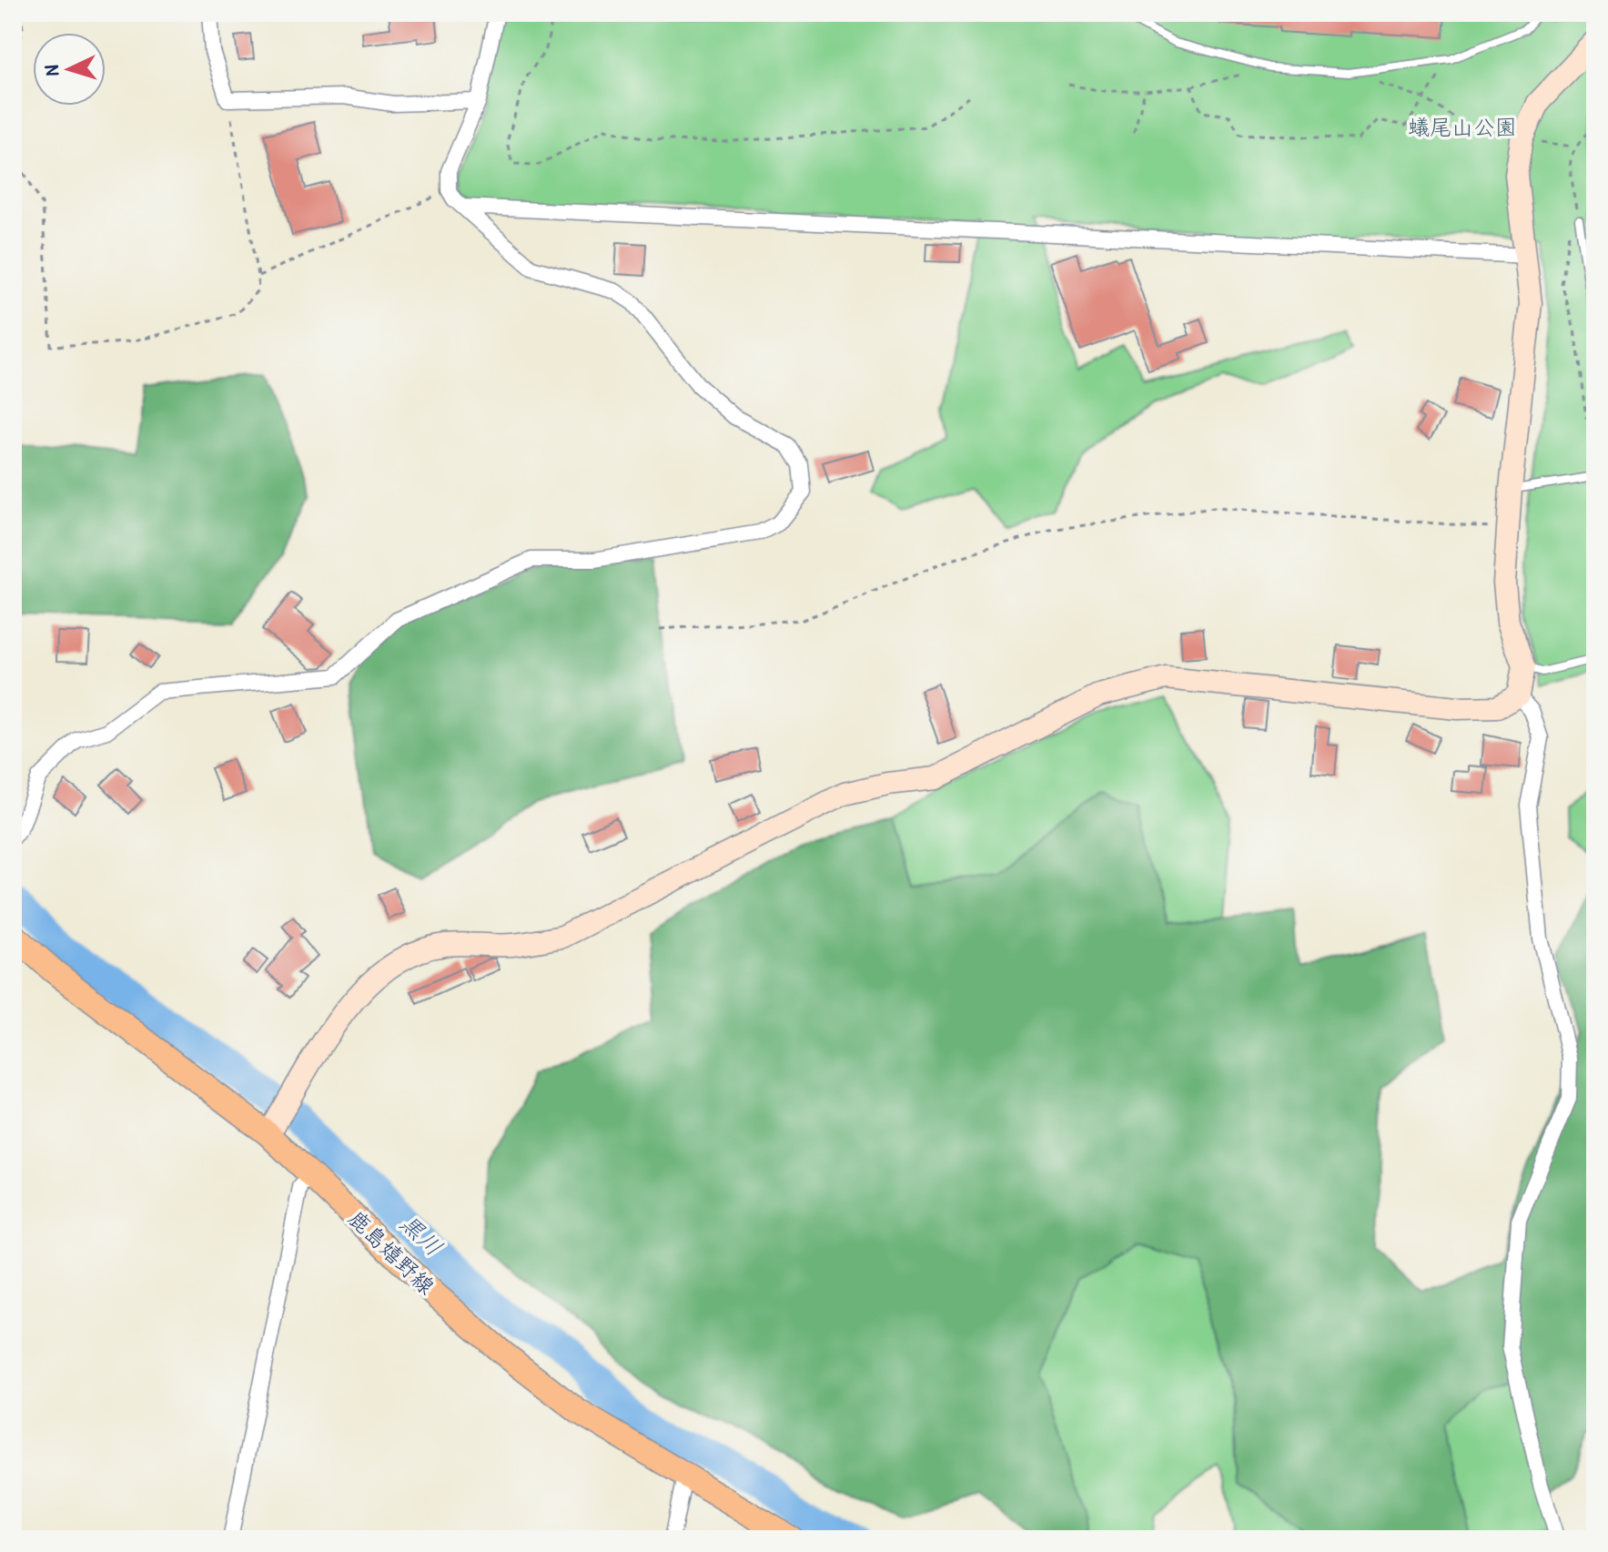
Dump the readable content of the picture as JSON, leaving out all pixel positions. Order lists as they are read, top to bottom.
{
  "streets": {
    "main road": ["鹿島嬉野線"]
  },
  "water": ["黒川"],
  "parks": ["蟻尾山公園"],
  "north": "left"
}
